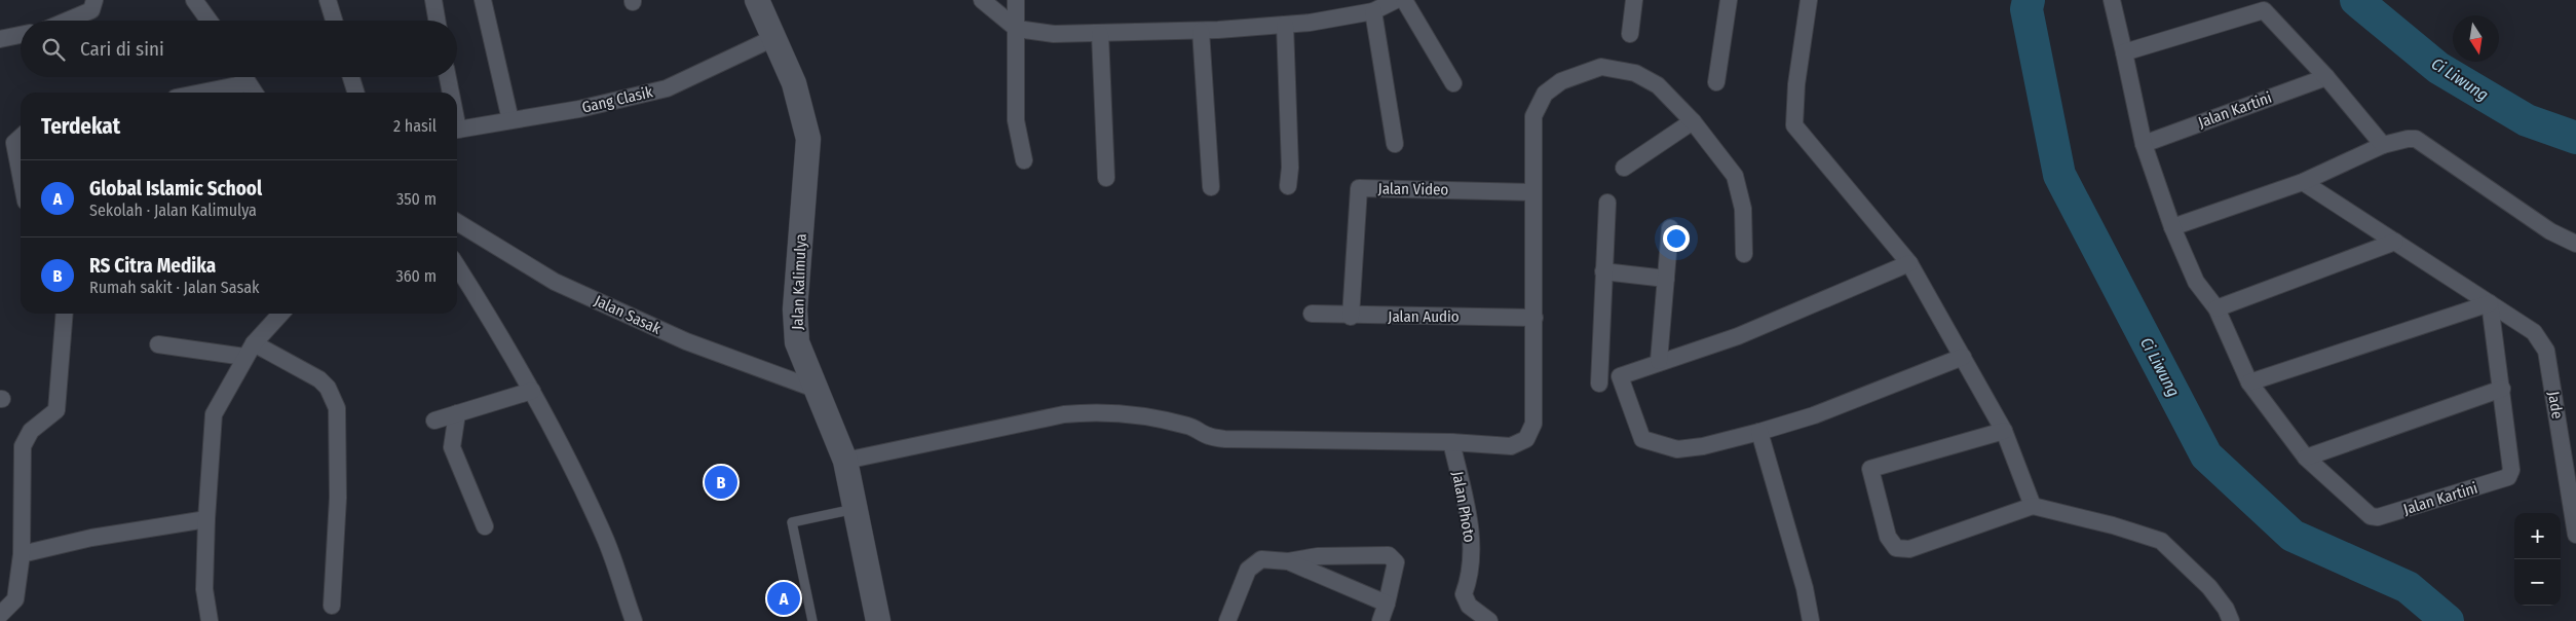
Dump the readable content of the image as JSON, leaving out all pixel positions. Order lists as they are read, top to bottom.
{
  "streets": {
    "street": [
      "Gang Clasik",
      "Jalan Kartini",
      "Jalan Video",
      "Jalan Kalimulya",
      "Jalan Sasak",
      "Jalan Audio",
      "Jade",
      "Jalan Photo"
    ]
  },
  "crossings": [
    ["Gang Clasik", "Jalan Kalimulya"],
    ["Jalan Kartini", "Jade"],
    ["Jalan Video", "Jalan Audio"],
    ["Jalan Kalimulya", "Jalan Sasak"]
  ],
  "water": ["Ci Liwung"],
  "north": "bottom",
  "page": {
    "search": "Cari di sini",
    "heading": ["Terdekat", "2 hasil"],
    "list": [
      {
        "mark": "A",
        "name": "Global Islamic School",
        "note": "Sekolah · Jalan Kalimulya",
        "value": "350 m"
      },
      {
        "mark": "B",
        "name": "RS Citra Medika",
        "note": "Rumah sakit · Jalan Sasak",
        "value": "360 m"
      }
    ],
    "pins": ["B", "A"],
    "map_buttons": ["+", "−"]
  }
}
